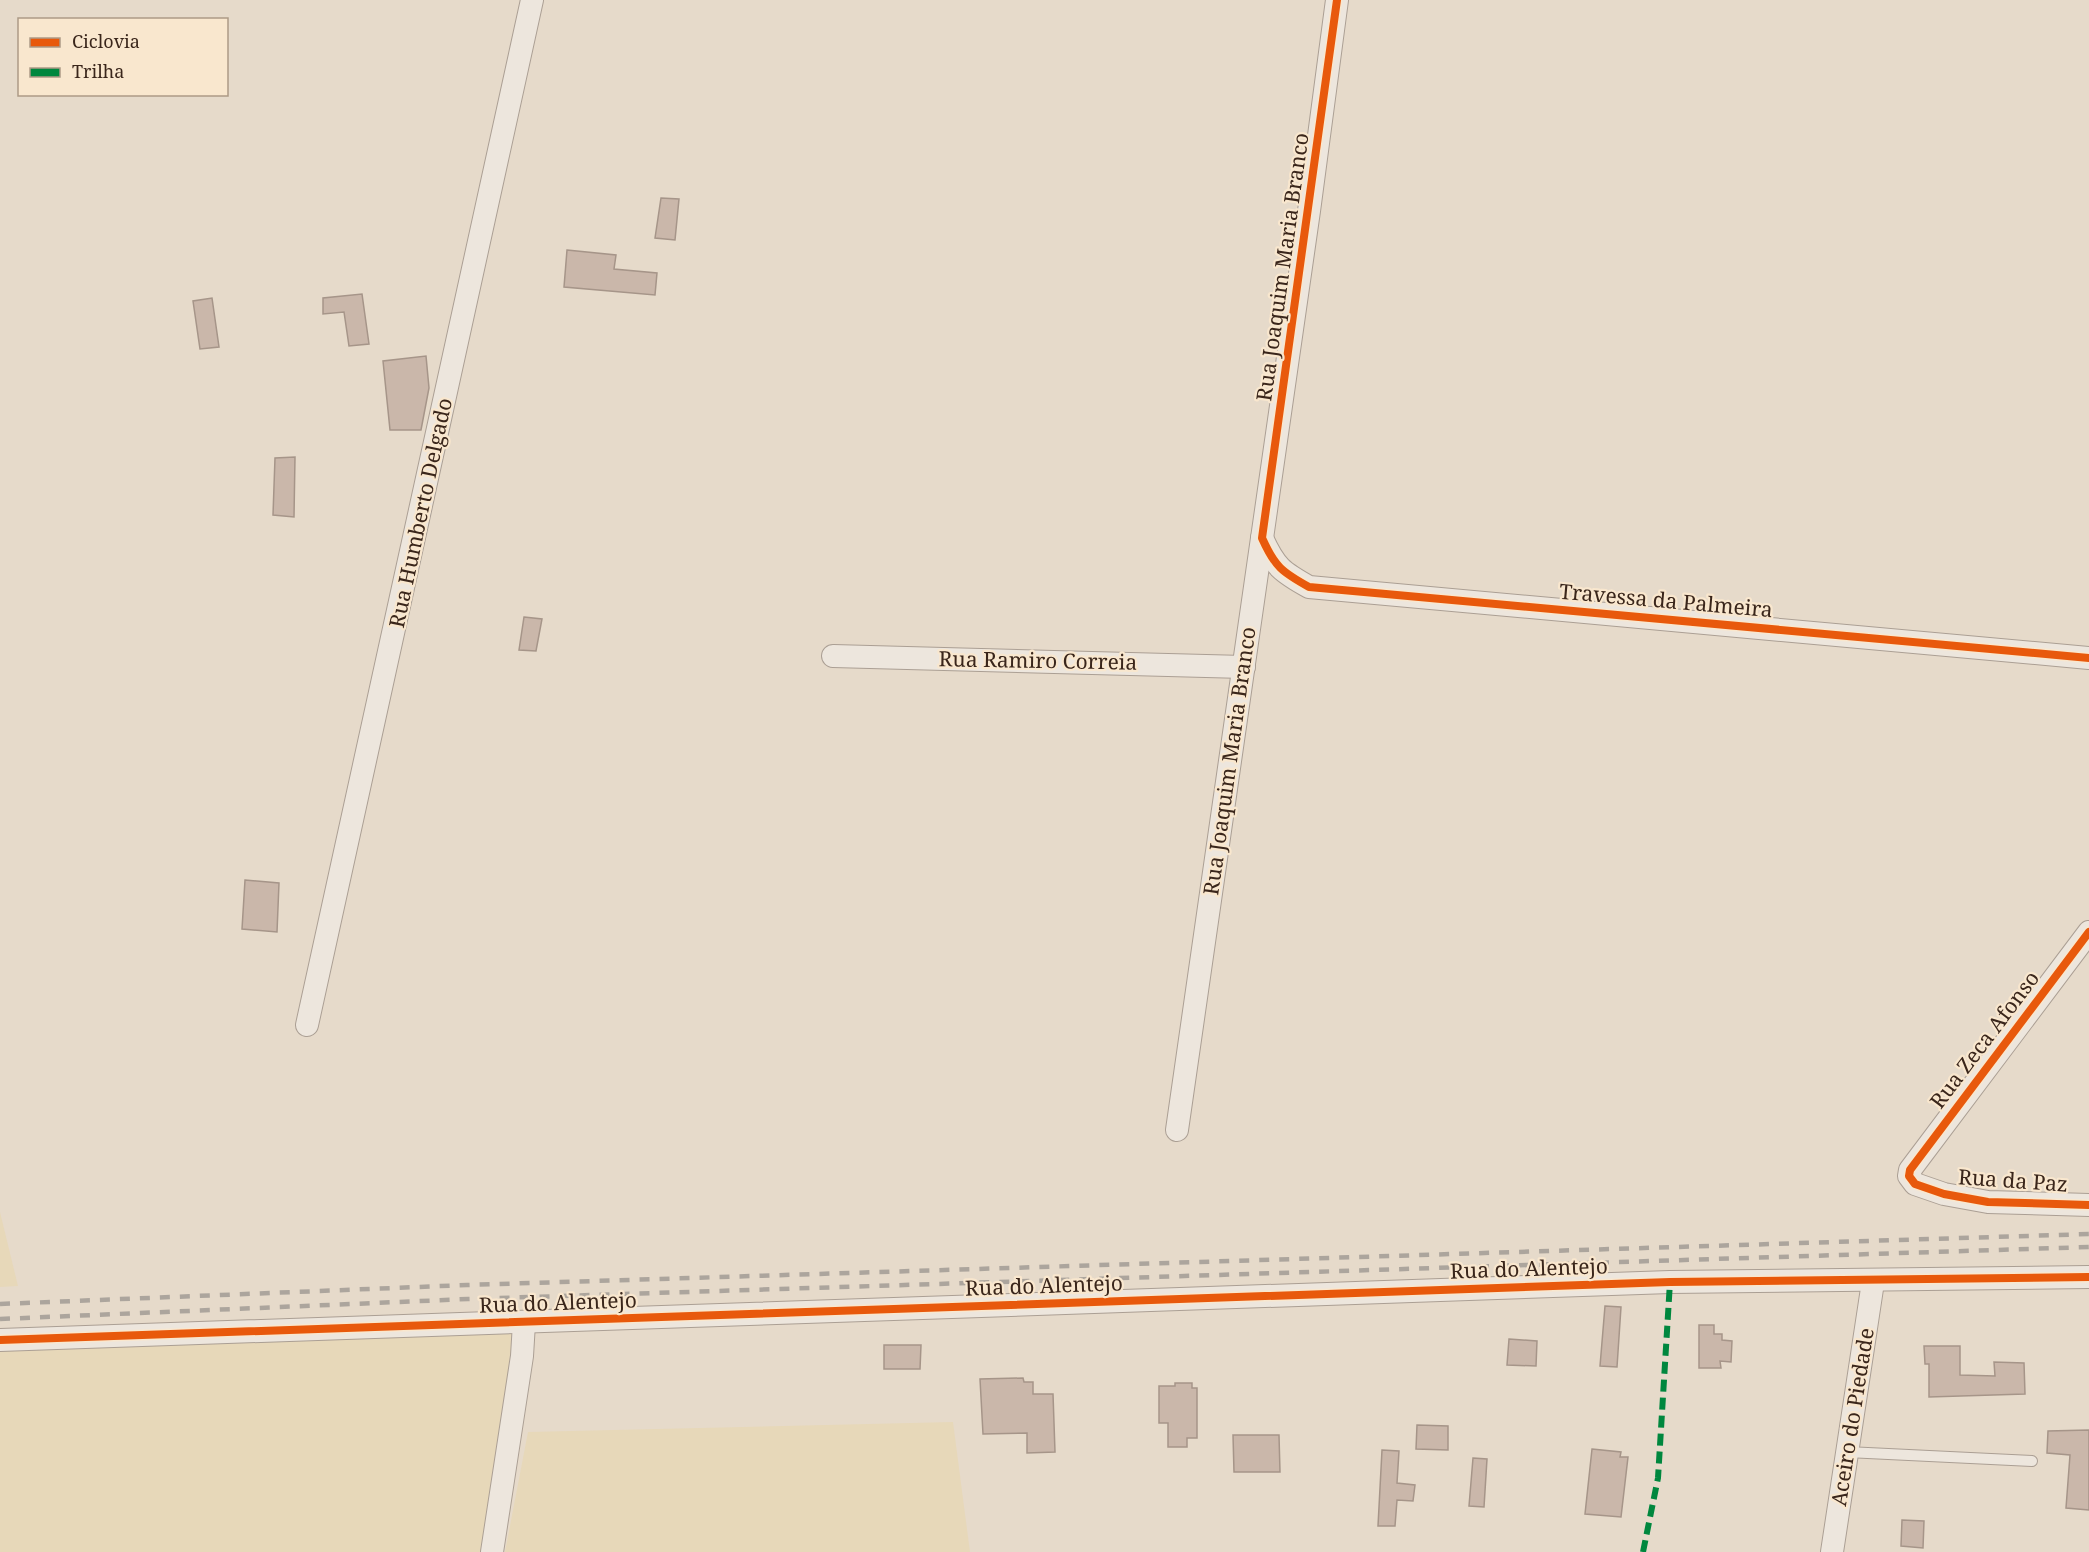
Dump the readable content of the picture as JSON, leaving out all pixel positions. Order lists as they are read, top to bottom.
{
  "streets": {
    "street": [
      "Rua Joaquim Maria Branco",
      "Rua Humberto Delgado",
      "Travessa da Palmeira",
      "Rua Ramiro Correia",
      "Rua Zeca Afonso",
      "Rua da Paz",
      "Rua do Alentejo",
      "Aceiro do Piedade"
    ]
  },
  "crossings": [
    ["Rua Joaquim Maria Branco", "Travessa da Palmeira"],
    ["Rua Joaquim Maria Branco", "Rua Ramiro Correia"],
    ["Rua Zeca Afonso", "Rua da Paz"],
    ["Rua do Alentejo", "Aceiro do Piedade"]
  ],
  "legend": ["Ciclovia", "Trilha"]
}
